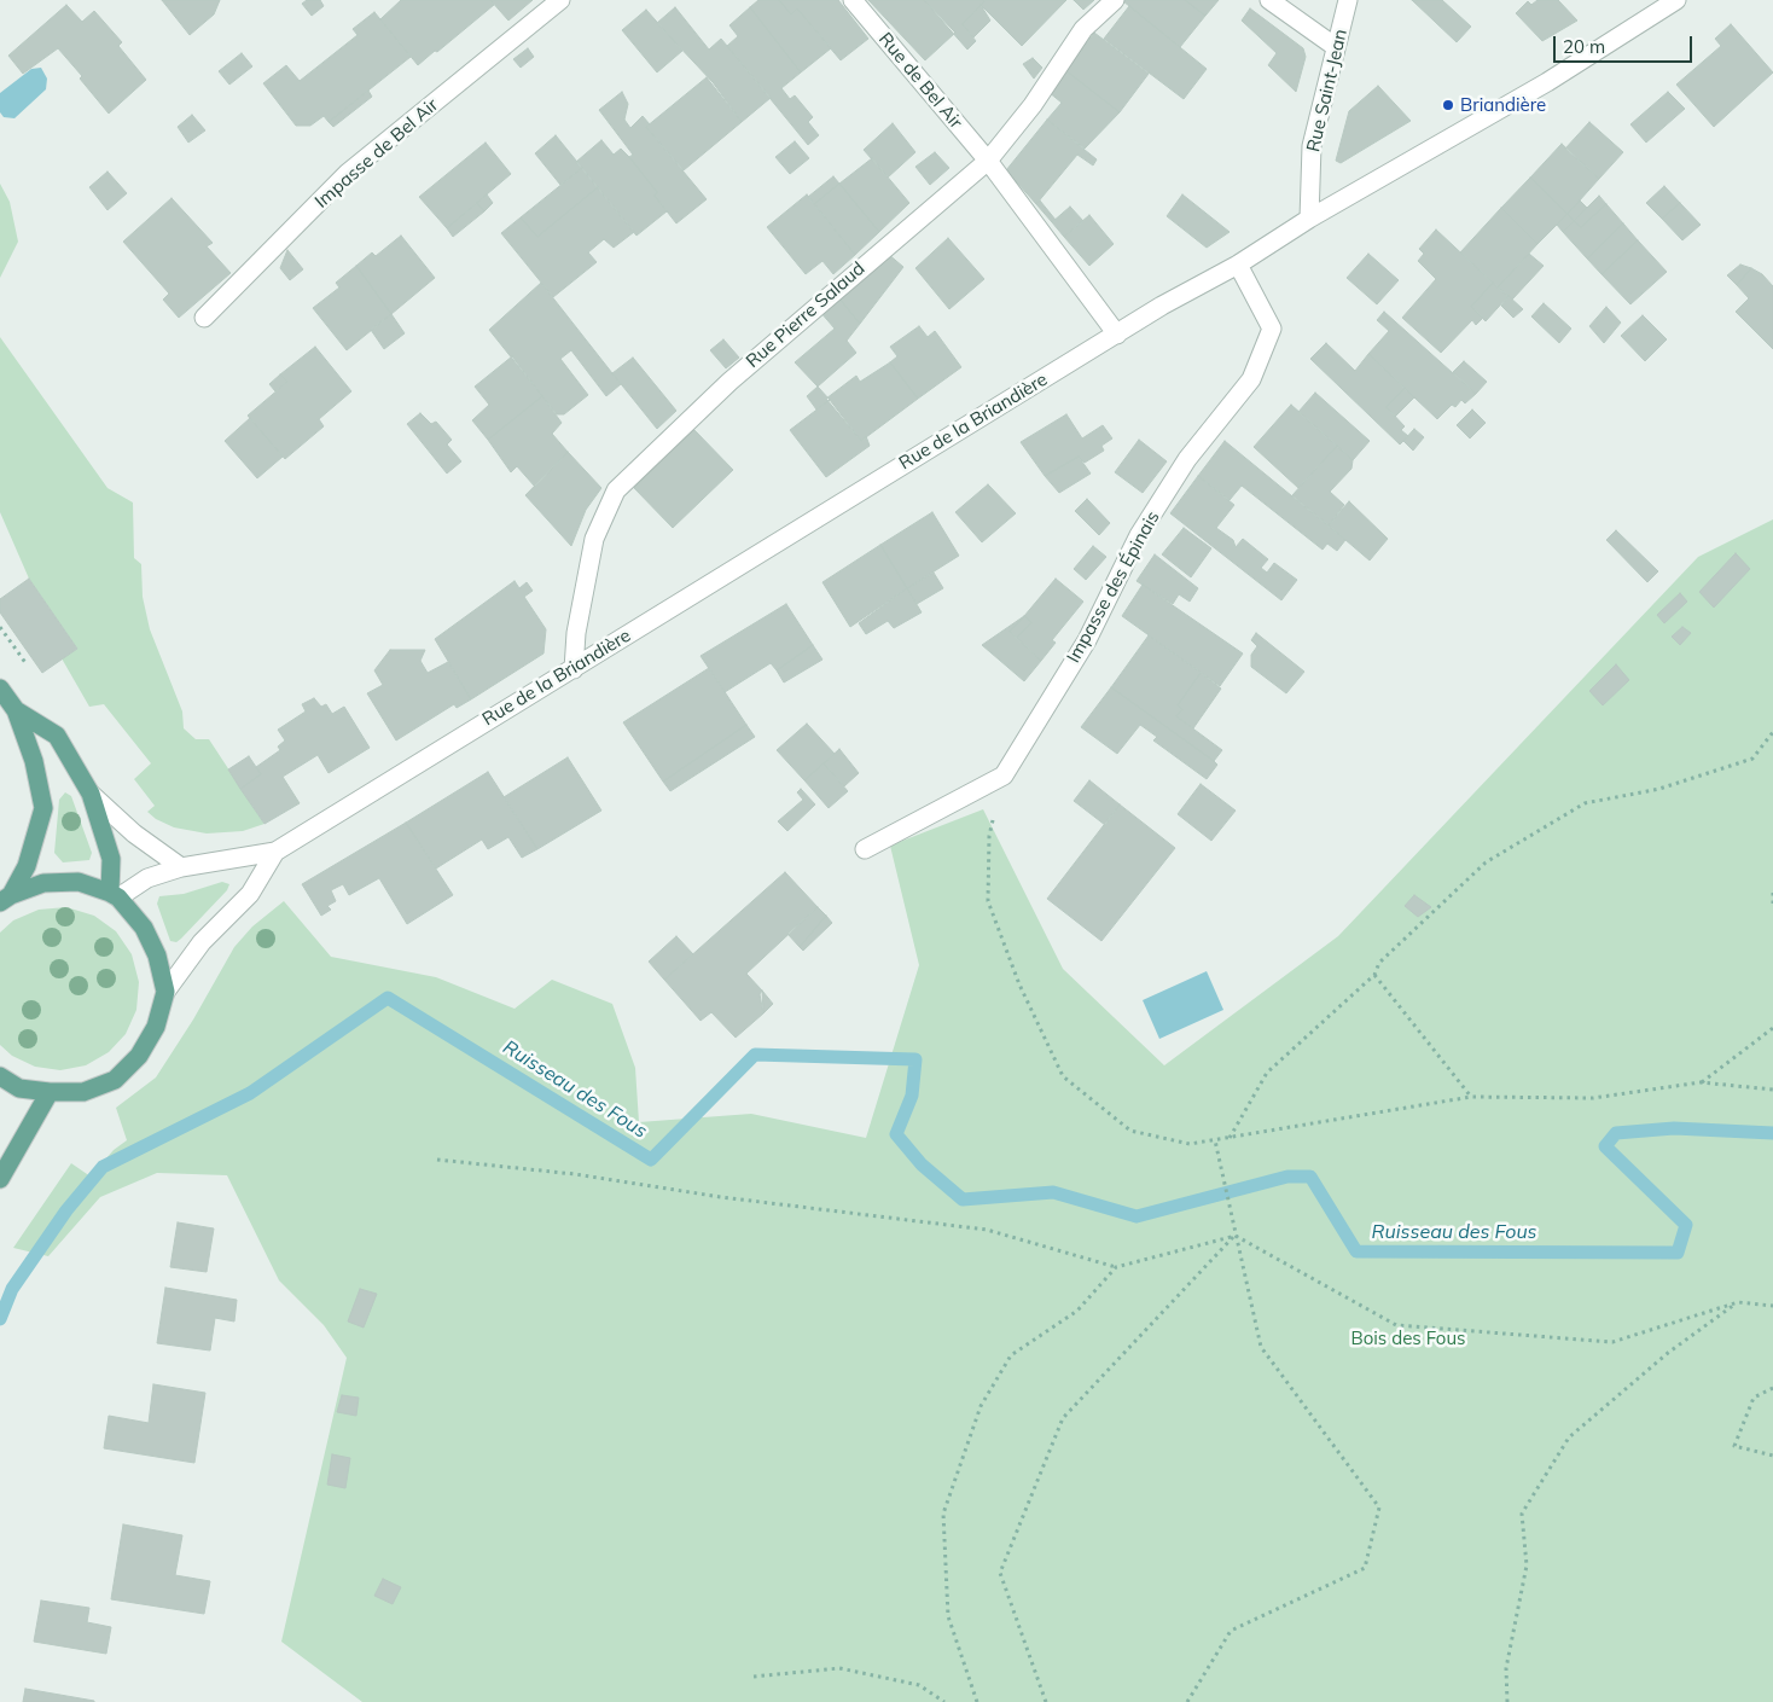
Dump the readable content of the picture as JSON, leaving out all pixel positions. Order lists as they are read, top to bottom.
{
  "streets": {
    "street": [
      "Rue de Bel Air",
      "Rue Saint-Jean",
      "Impasse de Bel Air",
      "Rue Pierre Salaud",
      "Rue de la Briandière",
      "Impasse des Épinais"
    ]
  },
  "crossings": [
    ["Rue de Bel Air", "Rue Pierre Salaud"],
    ["Rue de Bel Air", "Rue de la Briandière"],
    ["Rue Saint-Jean", "Rue de la Briandière"],
    ["Rue Pierre Salaud", "Rue de la Briandière"],
    ["Rue de la Briandière", "Impasse des Épinais"]
  ],
  "water": ["Ruisseau des Fous"],
  "parks": ["Bois des Fous"],
  "places": ["Briandière"],
  "scale_bar": "20 m"
}
